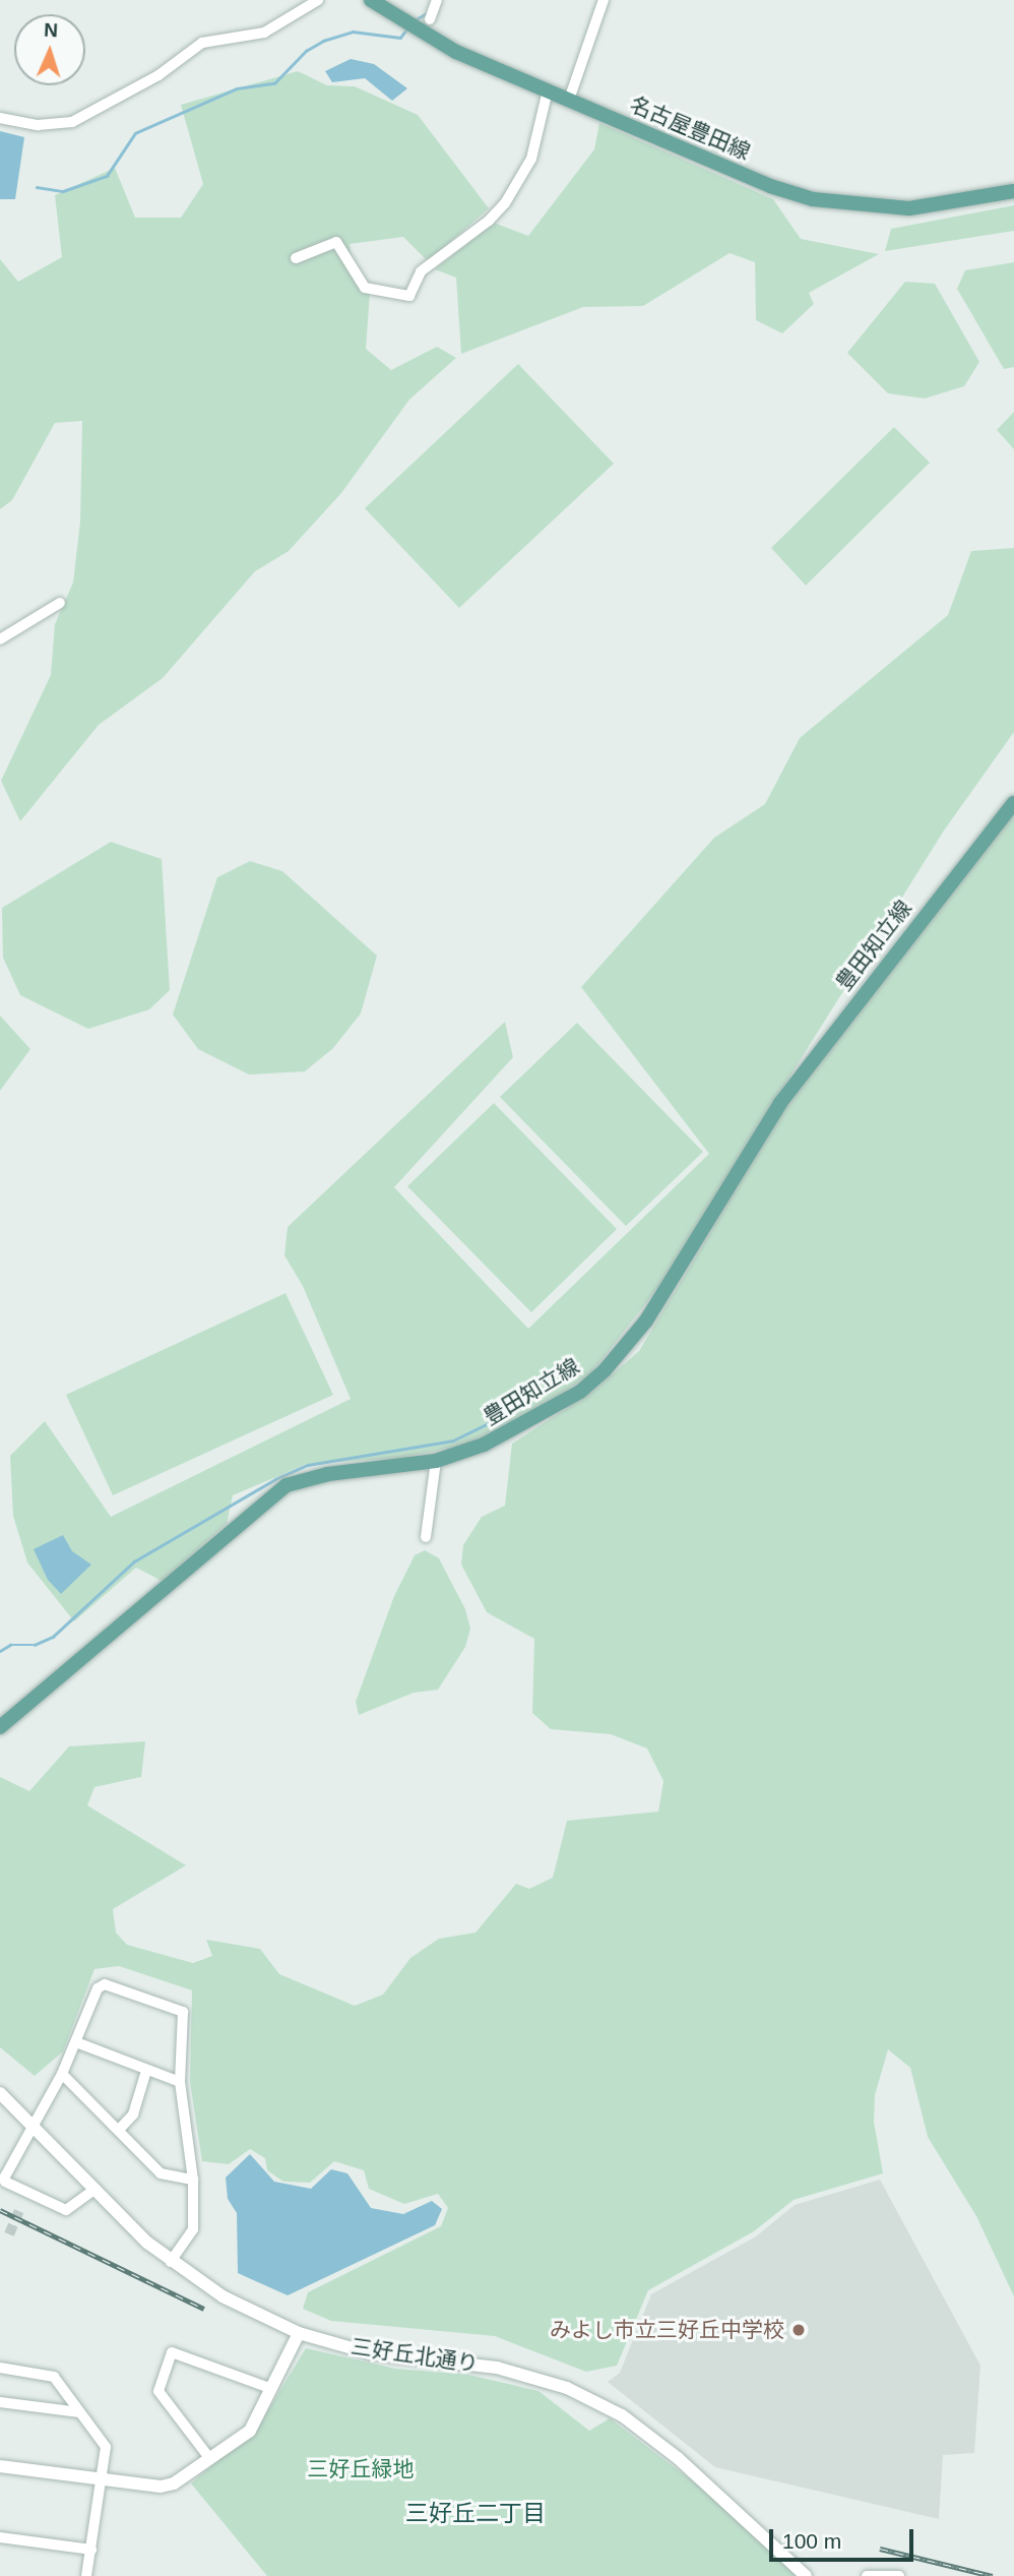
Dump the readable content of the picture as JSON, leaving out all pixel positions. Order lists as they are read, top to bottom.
{
  "streets": {
    "main road": ["名古屋豊田線", "豊田知立線"],
    "street": ["三好丘北通り"]
  },
  "districts": ["三好丘二丁目"],
  "parks": ["三好丘緑地"],
  "places": ["みよし市立三好丘中学校"],
  "scale_bar": "100 m",
  "north": "top"
}
